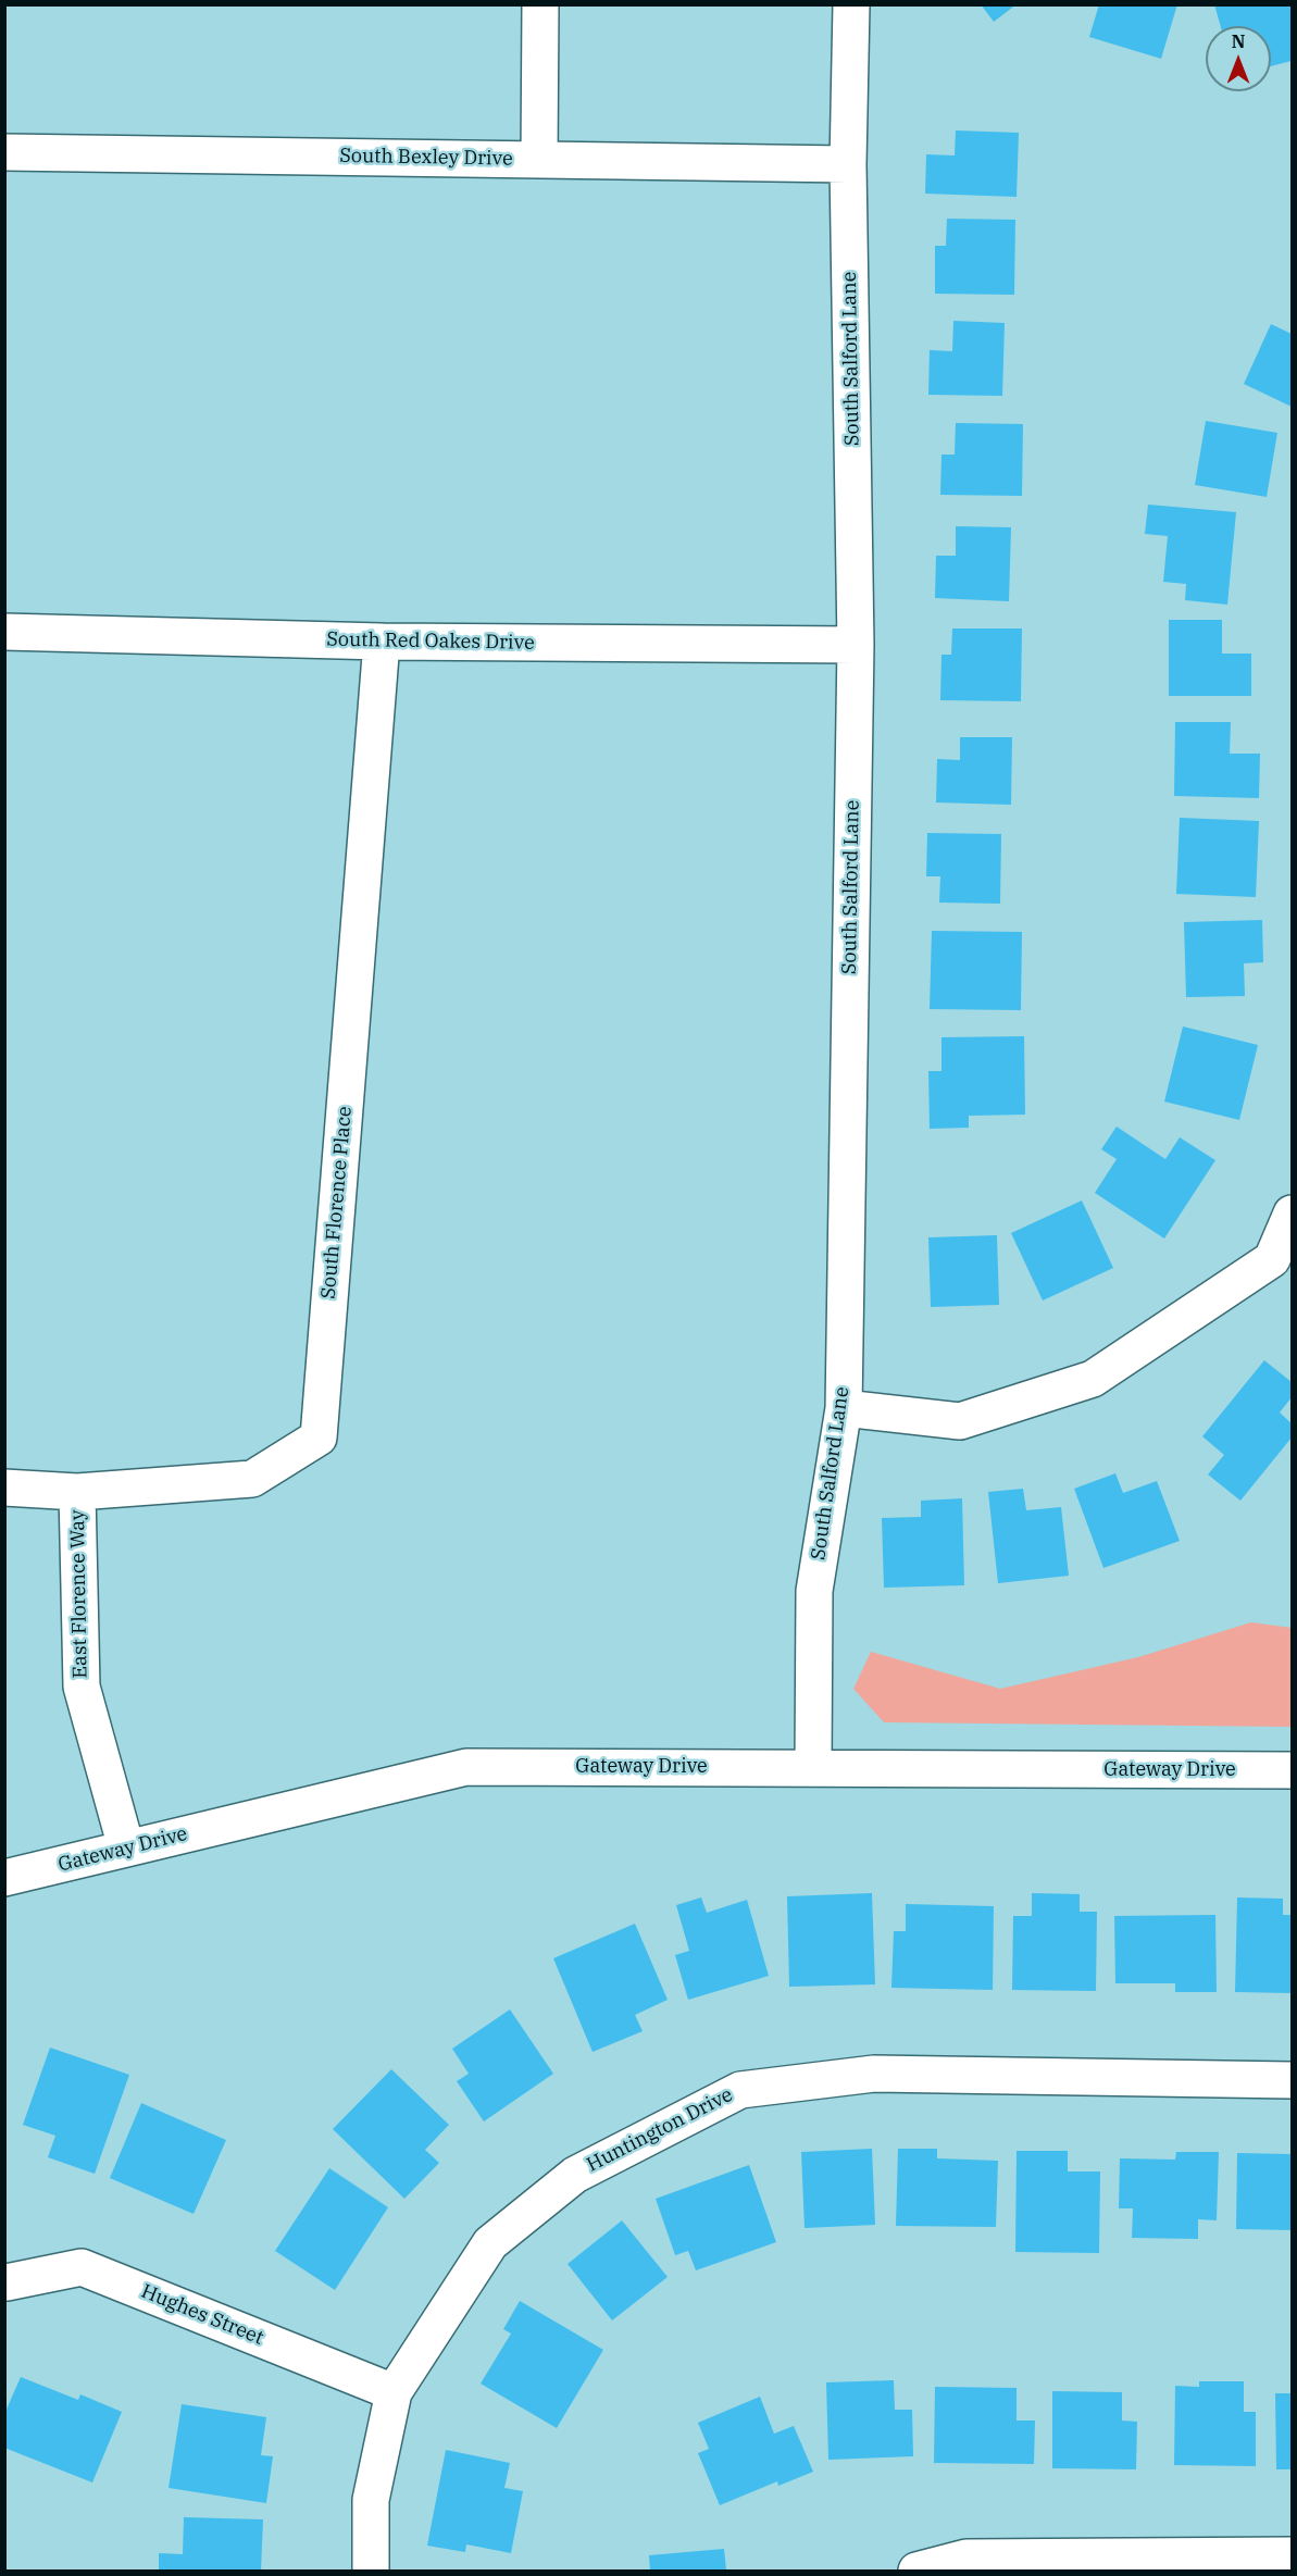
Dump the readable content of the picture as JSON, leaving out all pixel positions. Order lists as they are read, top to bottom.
{
  "streets": {
    "street": [
      "South Bexley Drive",
      "South Salford Lane",
      "South Red Oakes Drive",
      "South Florence Place",
      "East Florence Way",
      "Gateway Drive",
      "Huntington Drive",
      "Hughes Street"
    ]
  },
  "crossings": [
    ["South Bexley Drive", "South Salford Lane"],
    ["South Salford Lane", "South Red Oakes Drive"],
    ["South Salford Lane", "Gateway Drive"],
    ["South Red Oakes Drive", "South Florence Place"],
    ["South Florence Place", "East Florence Way"],
    ["East Florence Way", "Gateway Drive"],
    ["Huntington Drive", "Hughes Street"]
  ],
  "north": "top"
}
